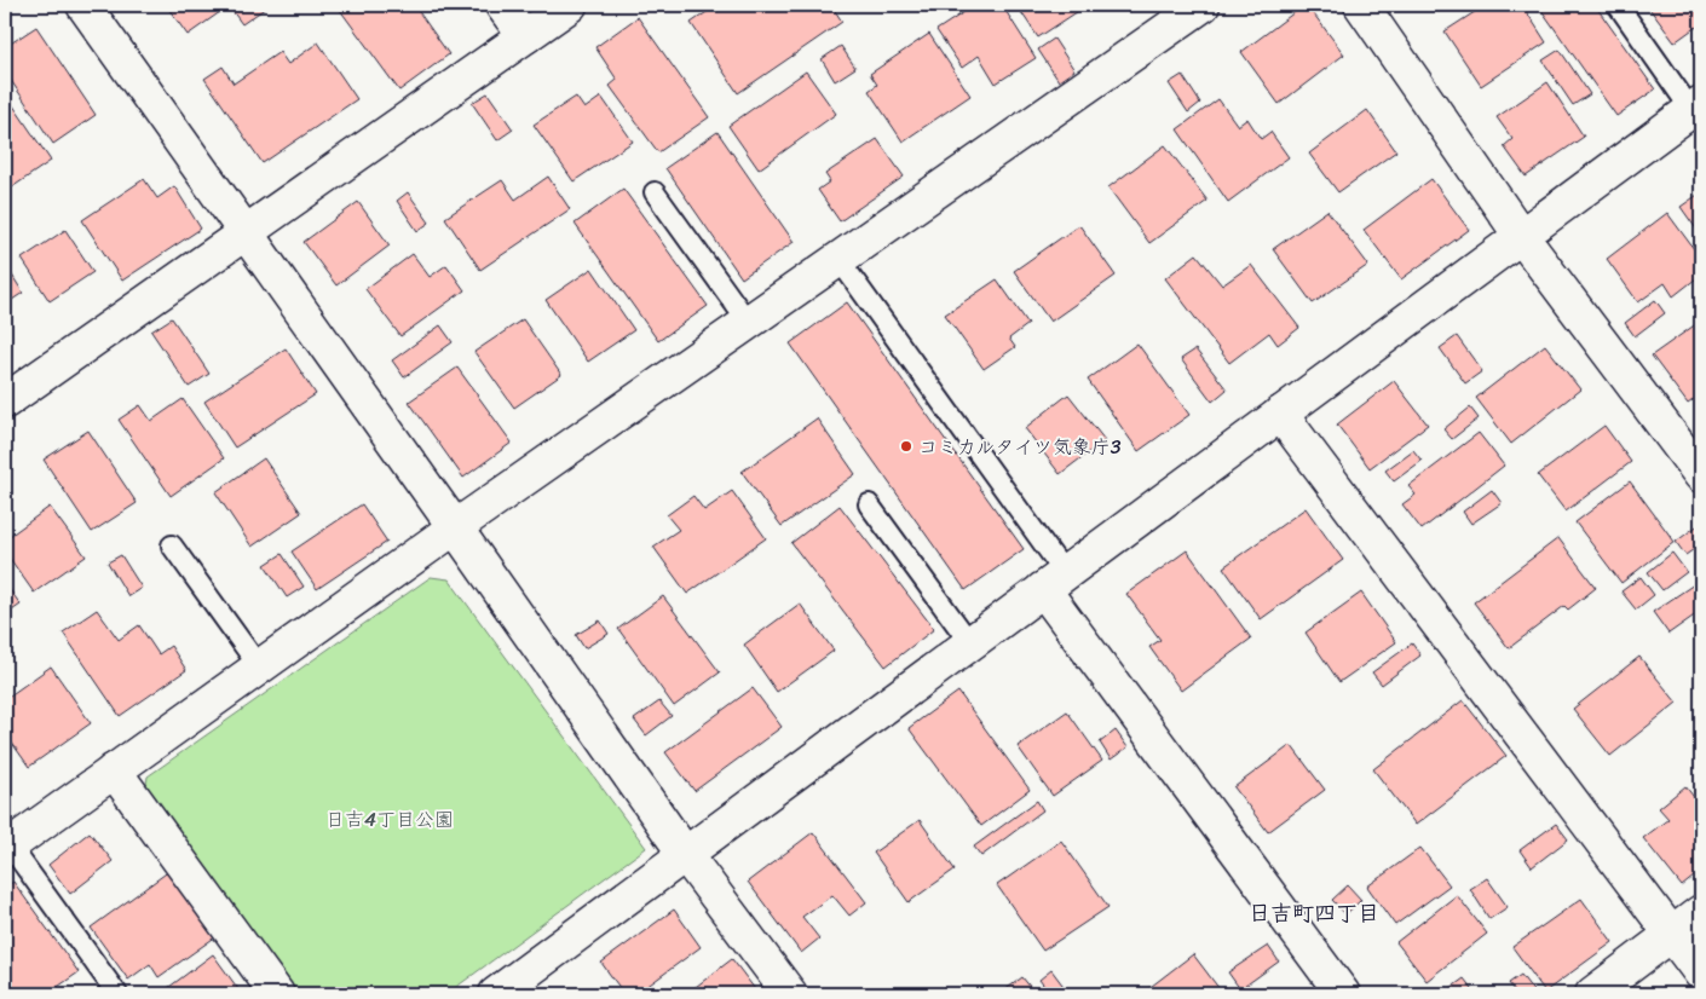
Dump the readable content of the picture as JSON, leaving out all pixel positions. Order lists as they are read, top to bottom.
{
  "districts": ["日吉町四丁目"],
  "parks": ["日吉4丁目公園"],
  "places": ["コミカルタイツ気象庁3"]
}
